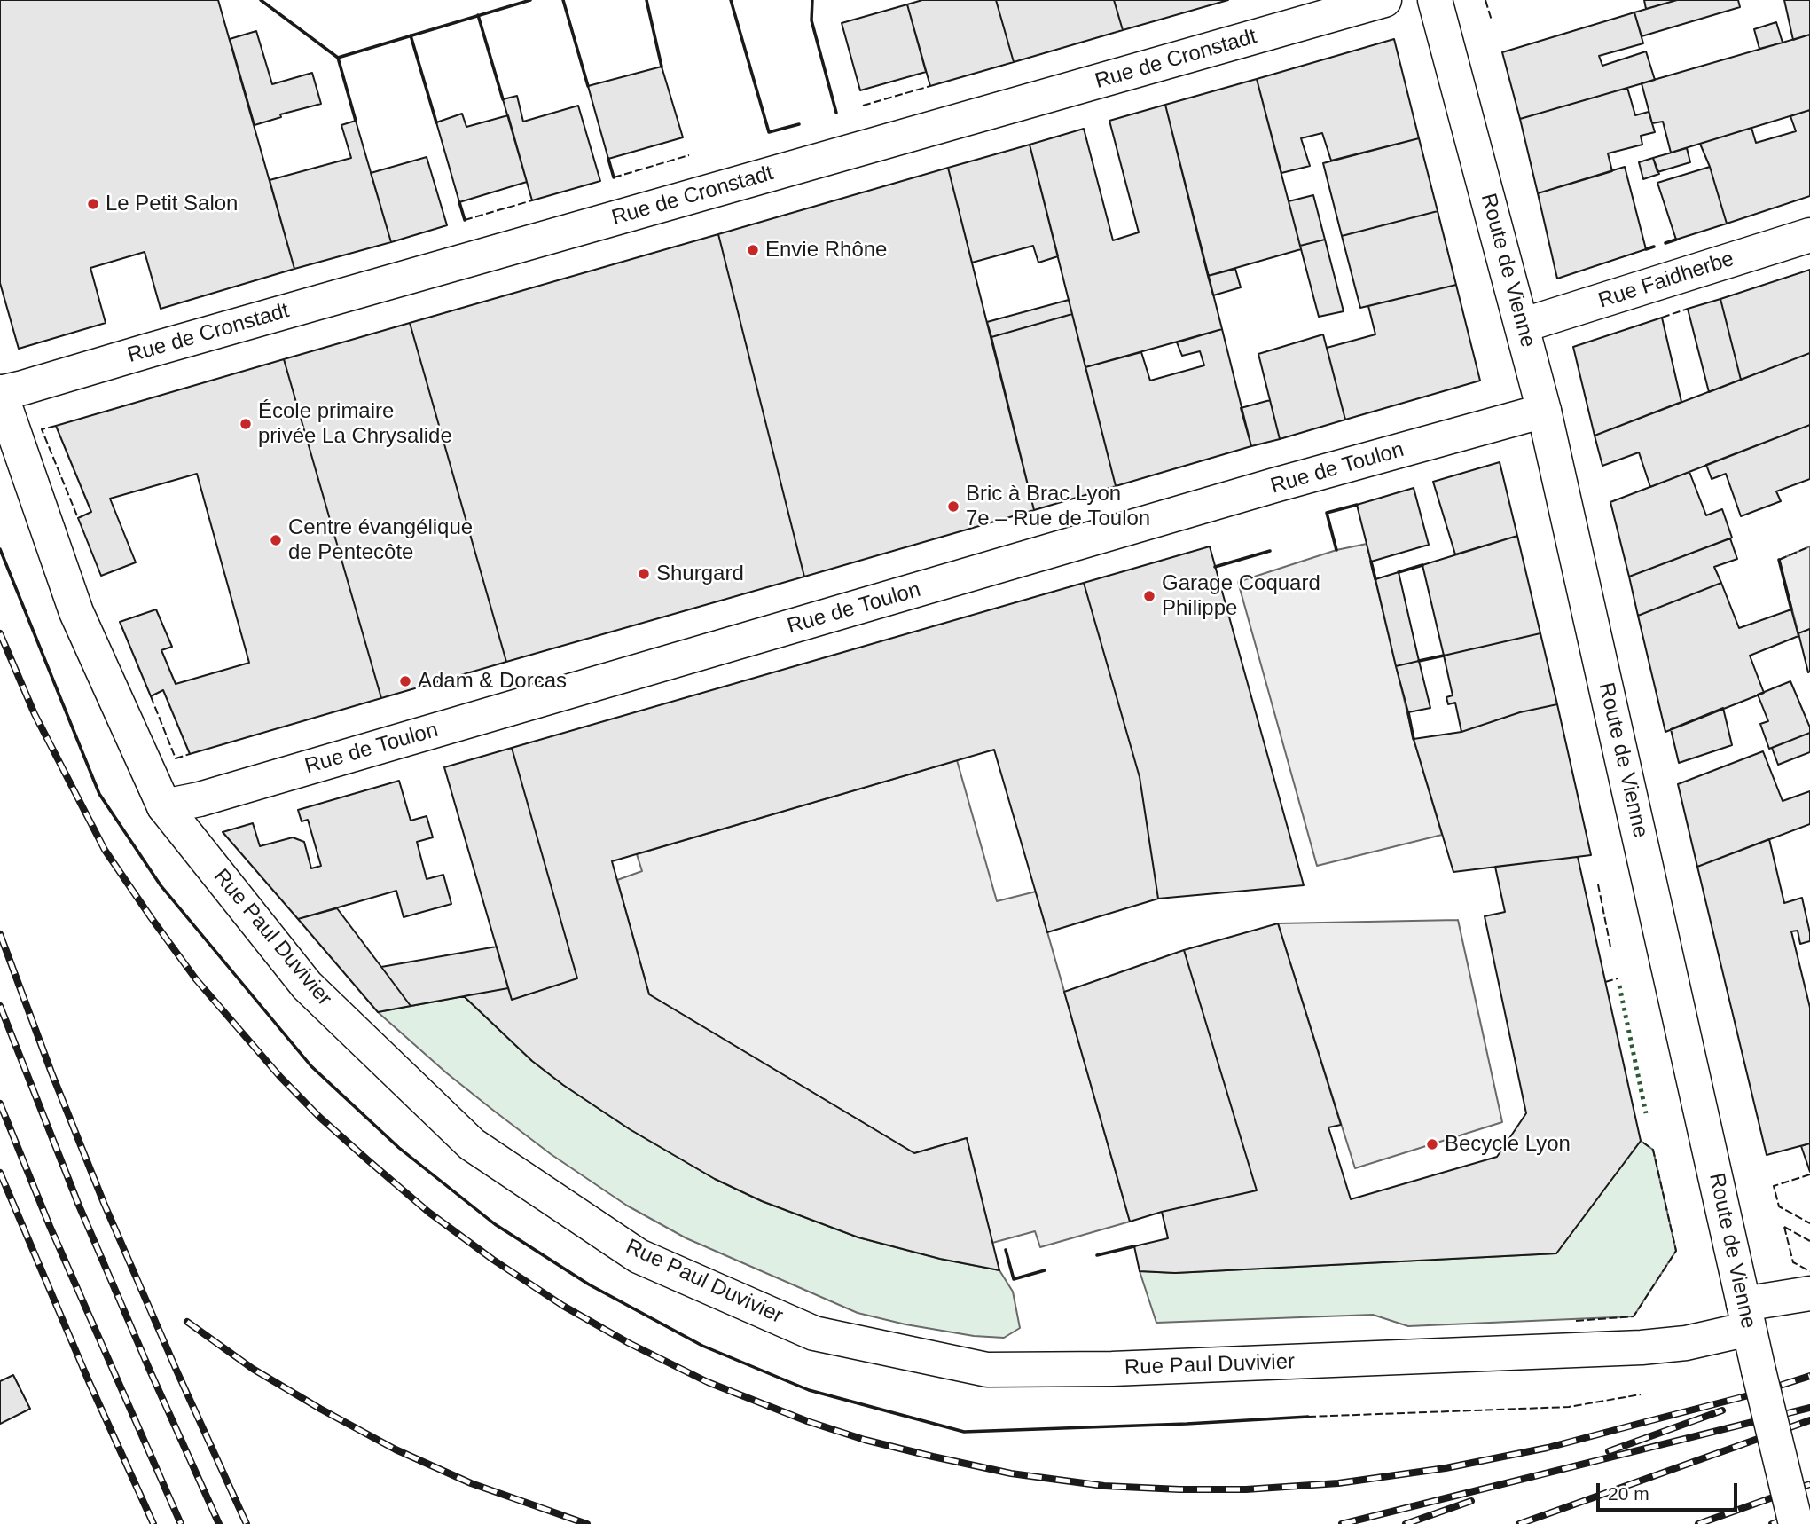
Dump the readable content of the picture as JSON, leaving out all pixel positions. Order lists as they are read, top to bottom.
{
  "streets": {
    "main road": [
      "Rue de Cronstadt",
      "Route de Vienne",
      "Rue Faidherbe",
      "Rue de Toulon",
      "Rue Paul Duvivier"
    ]
  },
  "crossings": [
    ["Rue de Cronstadt", "Rue Paul Duvivier"],
    ["Route de Vienne", "Rue Faidherbe"],
    ["Route de Vienne", "Rue de Toulon"],
    ["Route de Vienne", "Rue Paul Duvivier"],
    ["Rue de Toulon", "Rue Paul Duvivier"]
  ],
  "places": [
    "Le Petit Salon",
    "Envie Rhône",
    "École primaire privée La Chrysalide",
    "Bric à Brac Lyon 7e – Rue de Toulon",
    "Centre évangélique de Pentecôte",
    "Shurgard",
    "Garage Coquard Philippe",
    "Adam & Dorcas",
    "Becycle Lyon"
  ],
  "scale_bar": "20 m"
}
